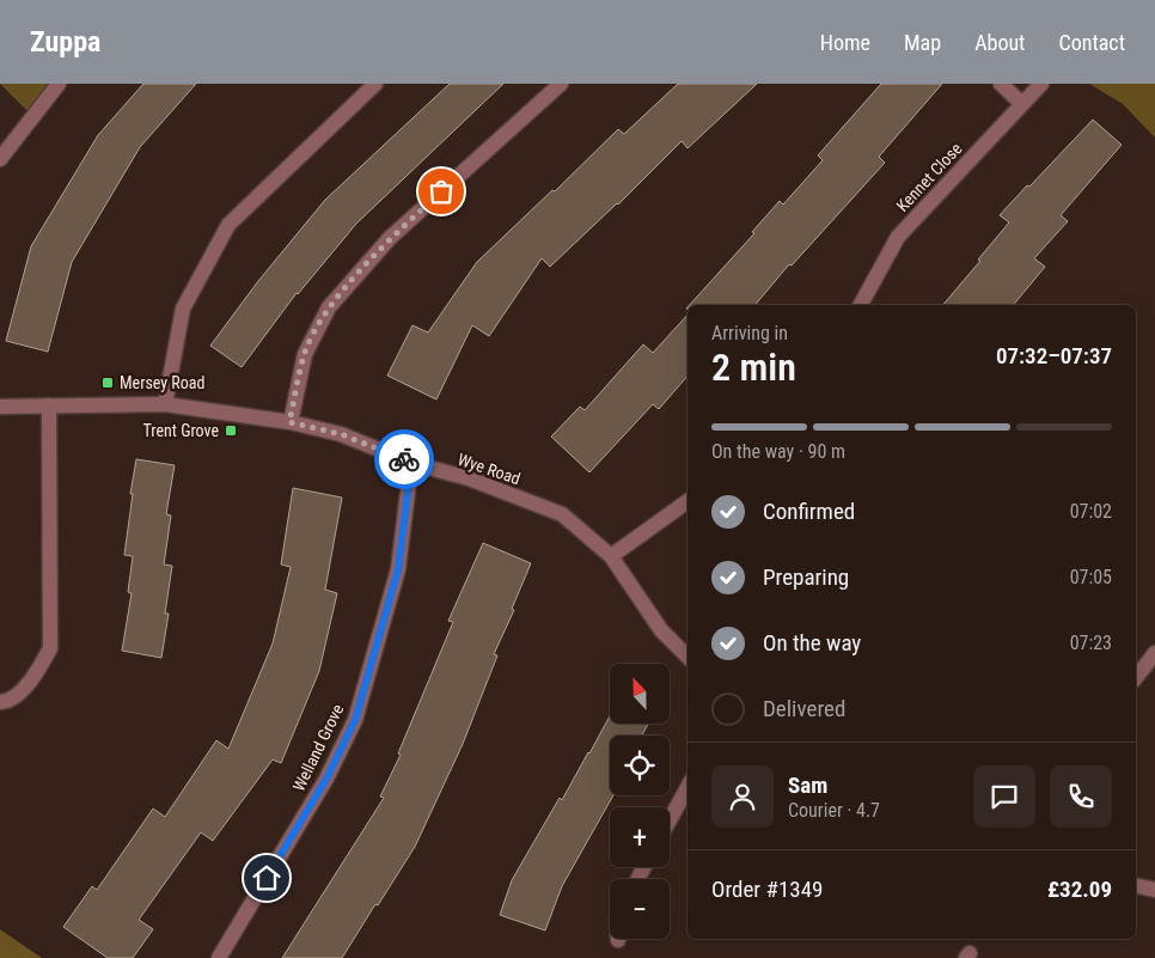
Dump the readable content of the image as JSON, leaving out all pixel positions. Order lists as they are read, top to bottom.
{
  "streets": {
    "street": ["Kennet Close", "Wye Road", "Welland Grove"]
  },
  "crossings": [
    ["Wye Road", "Welland Grove"]
  ],
  "places": {
    "transit": ["Mersey Road", "Trent Grove"]
  },
  "north": "top",
  "page": {
    "header": "Zuppa",
    "nav": [
      "Home",
      "Map",
      "About",
      "Contact"
    ],
    "heading": ["2 min", "Arriving in", "07:32–07:37"],
    "panel": [
      "Sam",
      "Courier · 4.7",
      "Order #1349",
      "£32.09"
    ],
    "bar": "On the way · 90 m",
    "list": [
      ["Confirmed", "07:02"],
      ["Preparing", "07:05"],
      ["On the way", "07:23"],
      "Delivered"
    ],
    "map_buttons": ["+", "−"]
  }
}
